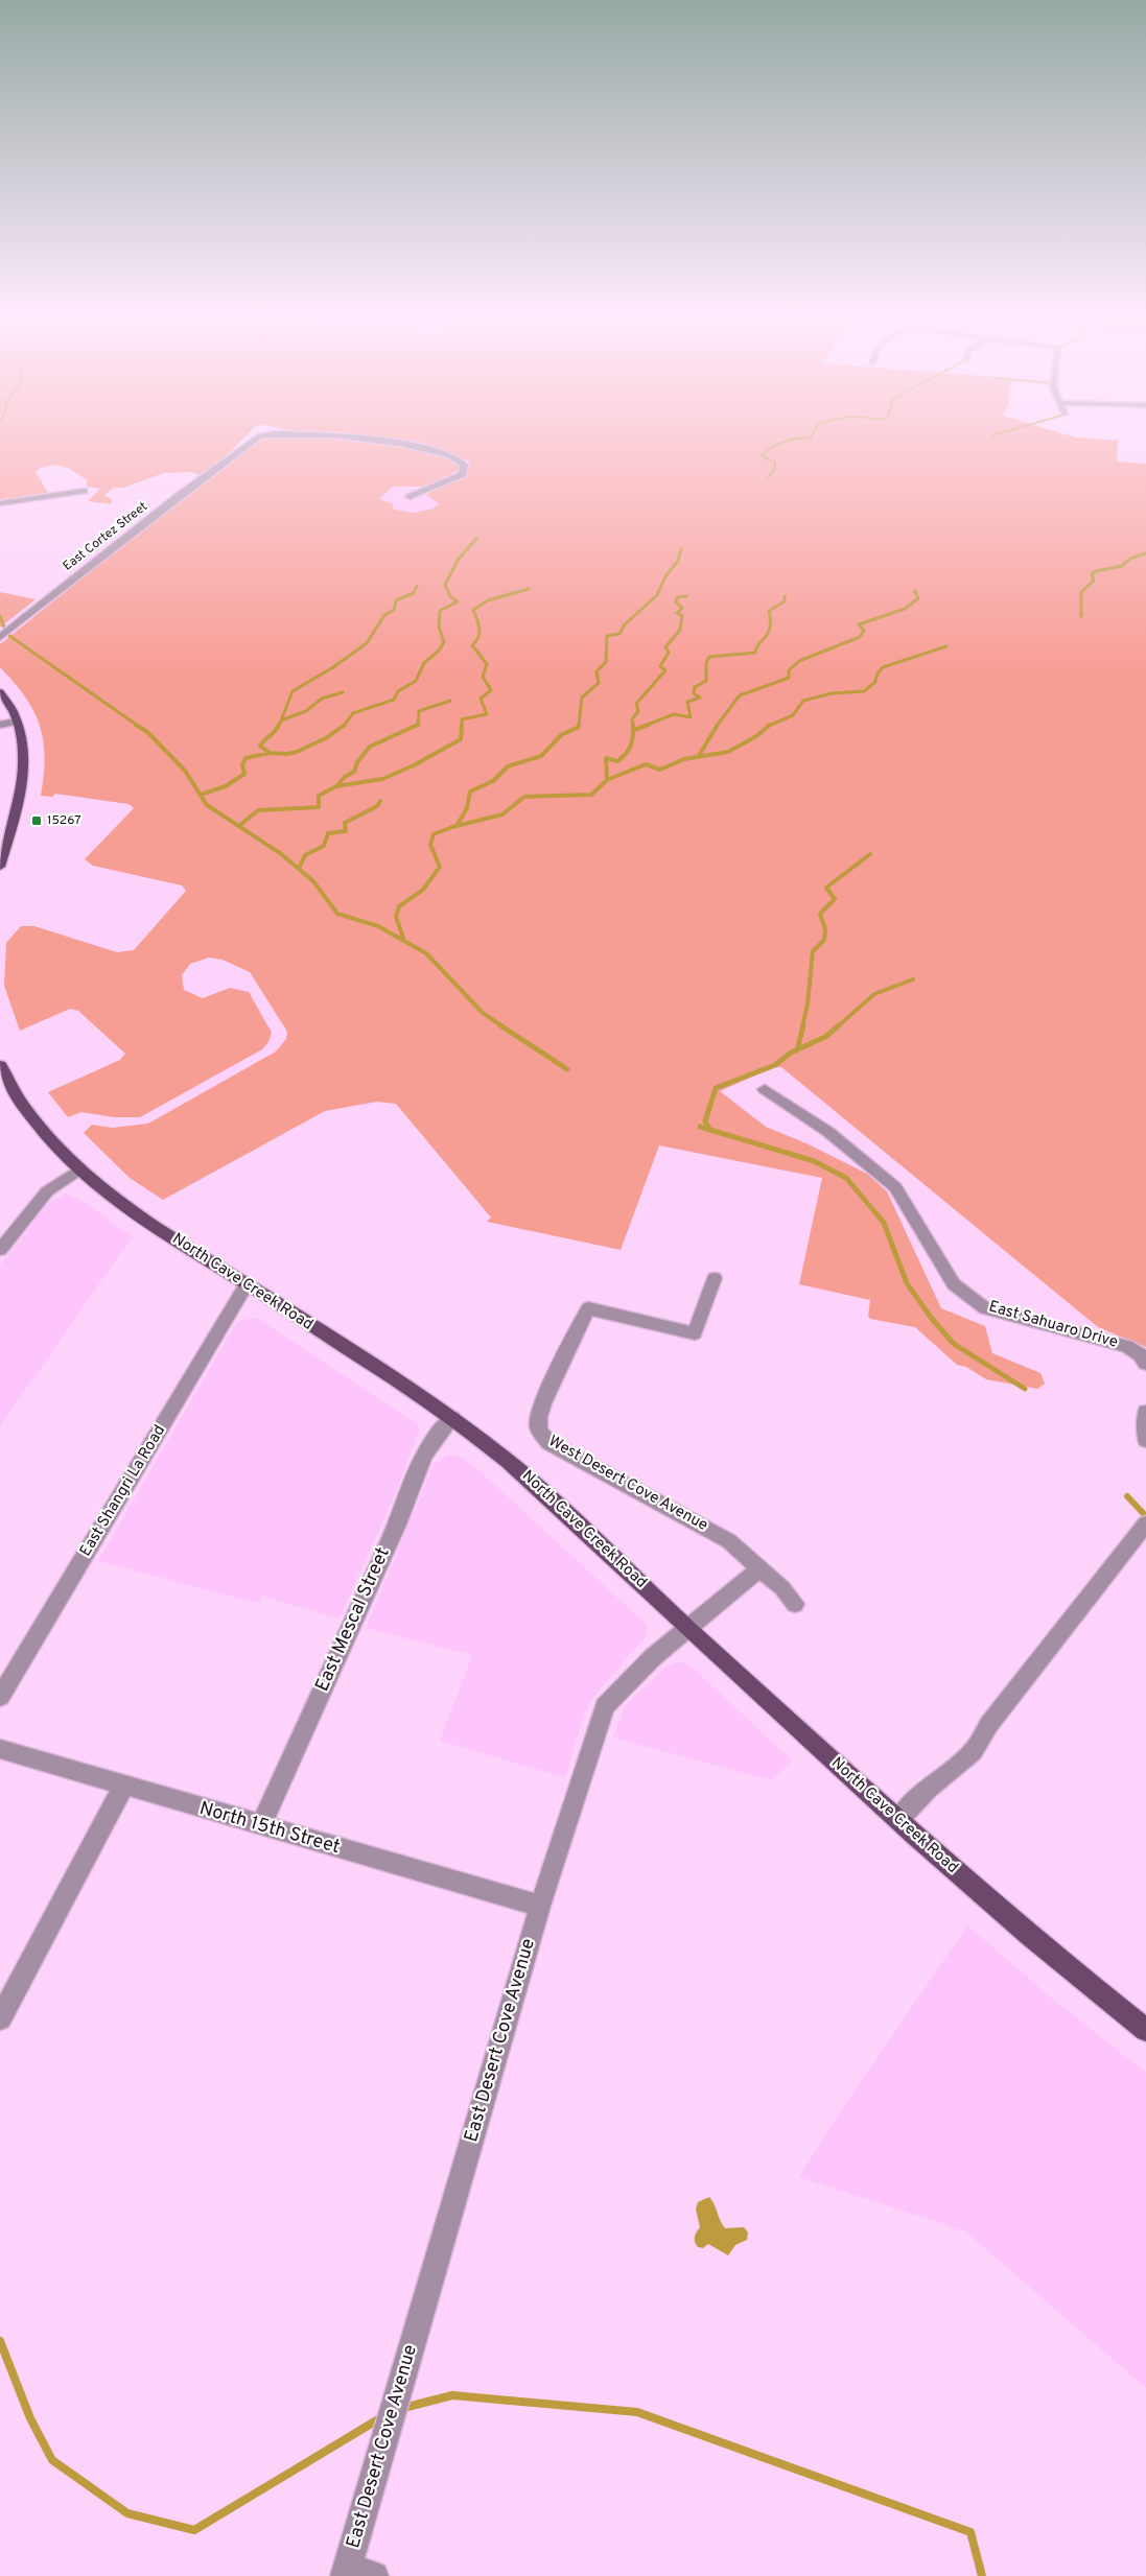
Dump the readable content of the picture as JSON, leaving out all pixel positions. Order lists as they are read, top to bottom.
{
  "streets": {
    "main road": ["North Cave Creek Road"],
    "street": [
      "East Cortez Street",
      "East Sahuaro Drive",
      "West Desert Cove Avenue",
      "East Shangri La Road",
      "East Mescal Street",
      "North 15th Street",
      "East Desert Cove Avenue"
    ]
  },
  "crossings": [
    ["North Cave Creek Road", "East Shangri La Road"],
    ["North Cave Creek Road", "East Mescal Street"],
    ["North Cave Creek Road", "East Desert Cove Avenue"],
    ["West Desert Cove Avenue", "East Desert Cove Avenue"],
    ["East Mescal Street", "North 15th Street"],
    ["North 15th Street", "East Desert Cove Avenue"]
  ],
  "places": {
    "transit": ["15267"]
  }
}
